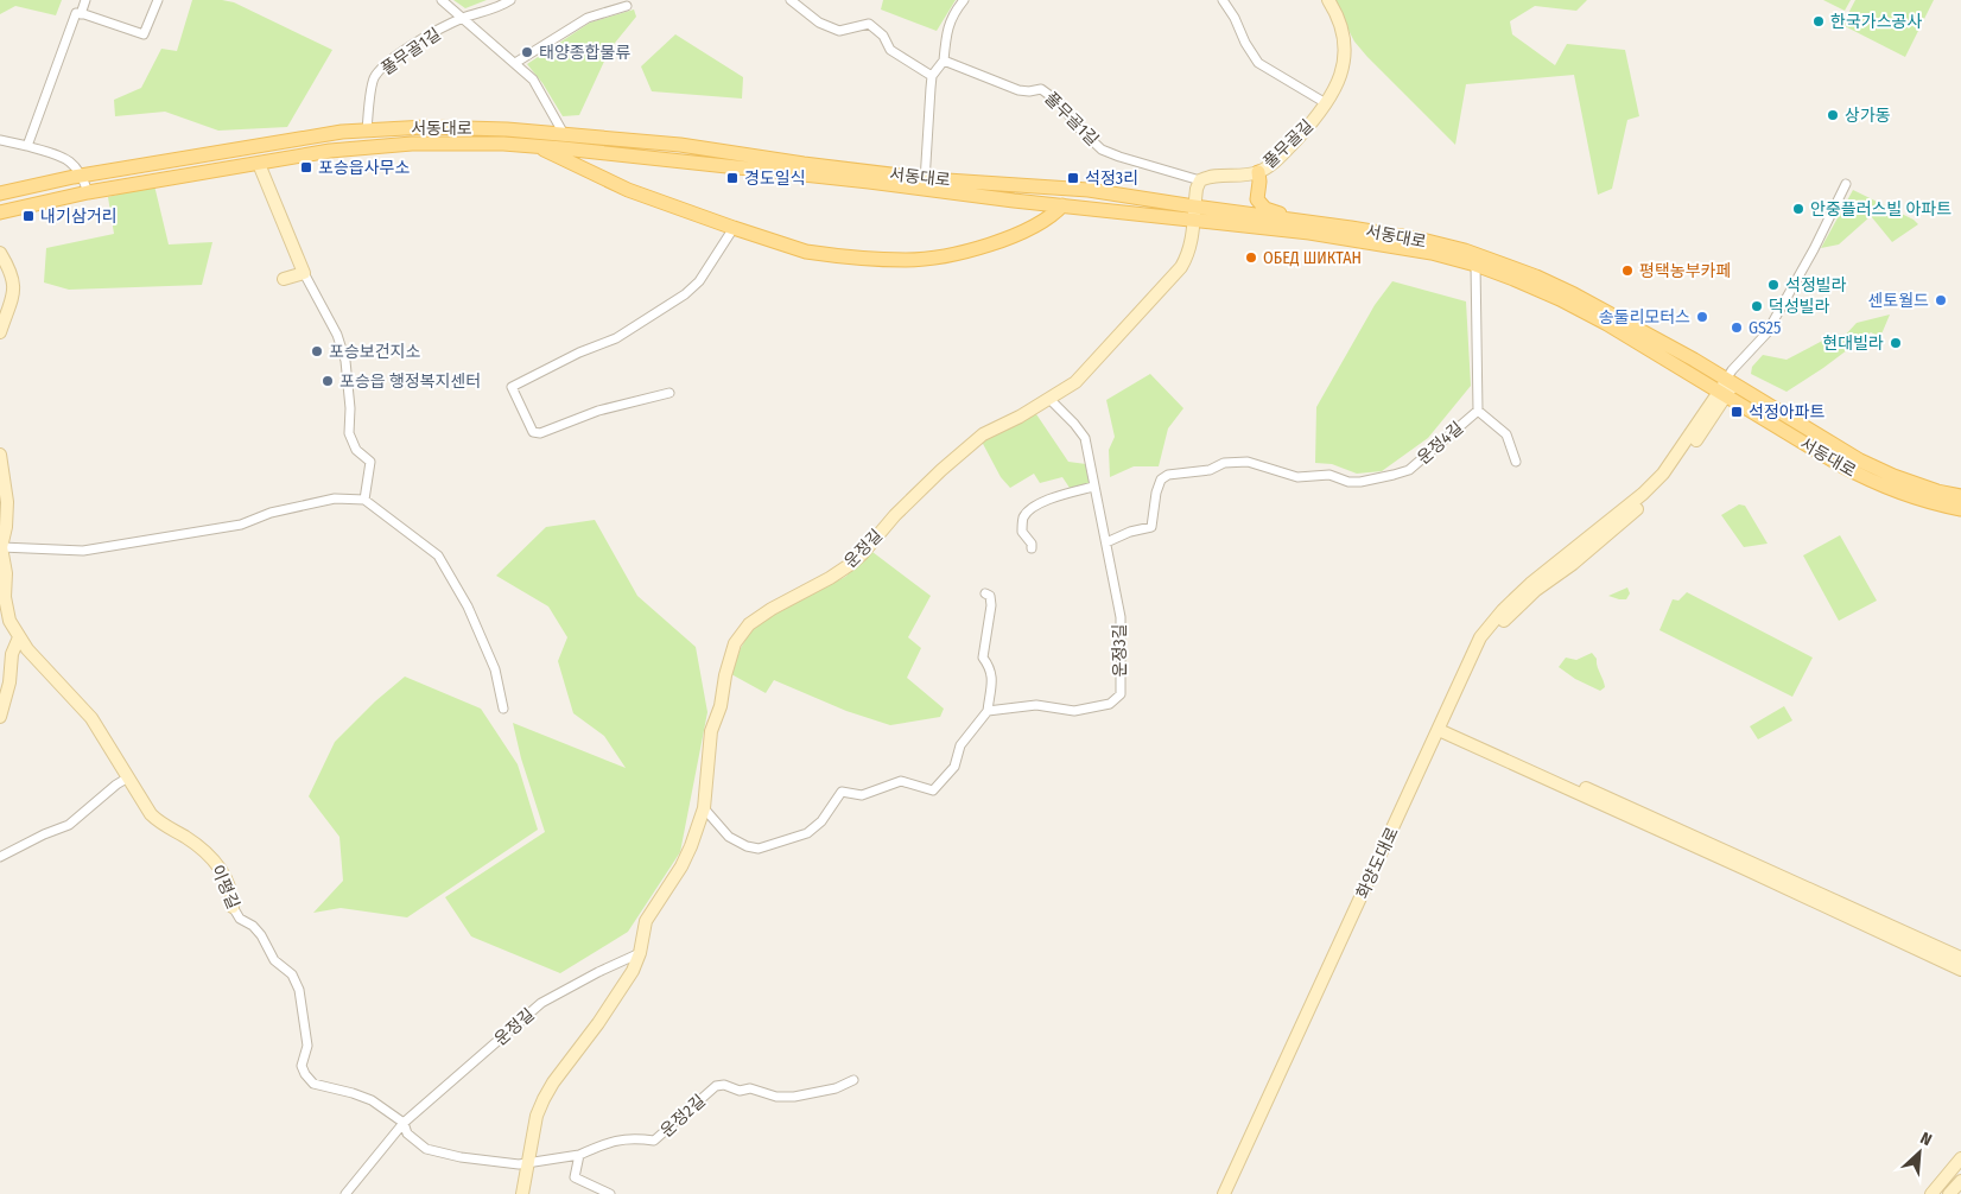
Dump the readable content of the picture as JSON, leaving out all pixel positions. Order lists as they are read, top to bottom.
{
  "streets": {
    "main road": ["서동대로"],
    "street": [
      "풀무골1길",
      "풀무골길",
      "운정4길",
      "운정길",
      "운정3길",
      "화양도대로",
      "이평길",
      "운정2길"
    ]
  },
  "crossings": [
    ["풀무골1길", "서동대로"],
    ["풀무골1길", "풀무골길"],
    ["서동대로", "운정4길"],
    ["서동대로", "운정길"],
    ["서동대로", "화양도대로"],
    ["운정4길", "운정3길"],
    ["운정길", "운정3길"],
    ["운정길", "이평길"],
    ["운정길", "운정2길"],
    ["이평길", "운정2길"]
  ],
  "places": {
    "other": [
      "한국가스공사",
      "태양종합물류",
      "상가동",
      "안중플러스빌 아파트",
      "ОБЕД ШИКТАН",
      "평택농부카페",
      "석정빌라",
      "센토월드",
      "덕성빌라",
      "송둘리모터스",
      "GS25",
      "현대빌라",
      "포승보건지소",
      "포승읍 행정복지센터"
    ],
    "transit": [
      "포승읍사무소",
      "경도일식",
      "석정3리",
      "내기삼거리",
      "석정아파트"
    ]
  },
  "north": "top right"
}
